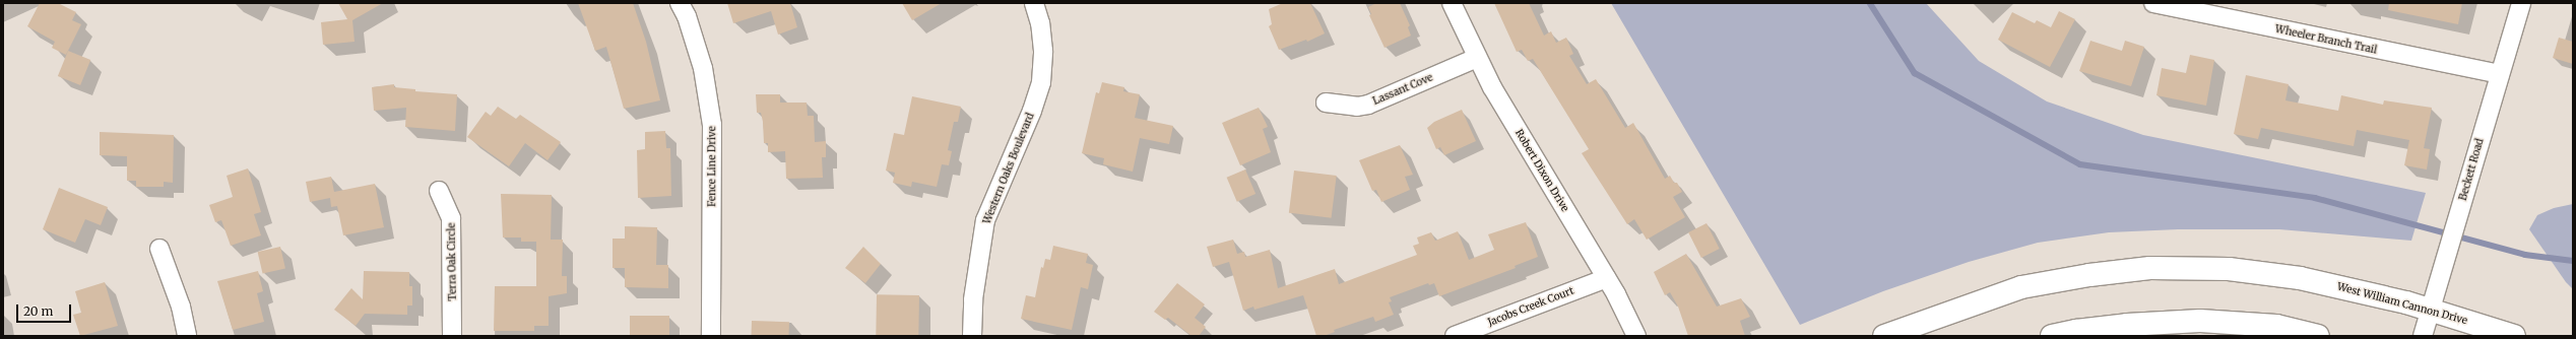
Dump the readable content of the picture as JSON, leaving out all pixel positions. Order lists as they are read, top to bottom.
{
  "streets": {
    "main road": ["West William Cannon Drive"],
    "street": [
      "Wheeler Branch Trail",
      "Lassant Cove",
      "Fence Line Drive",
      "Western Oaks Boulevard",
      "Beckett Road",
      "Robert Dixon Drive",
      "Terra Oak Circle",
      "Jacobs Creek Court"
    ]
  },
  "crossings": [
    ["Wheeler Branch Trail", "Beckett Road"],
    ["Lassant Cove", "Robert Dixon Drive"],
    ["Beckett Road", "West William Cannon Drive"],
    ["Robert Dixon Drive", "Jacobs Creek Court"]
  ],
  "scale_bar": "20 m"
}
